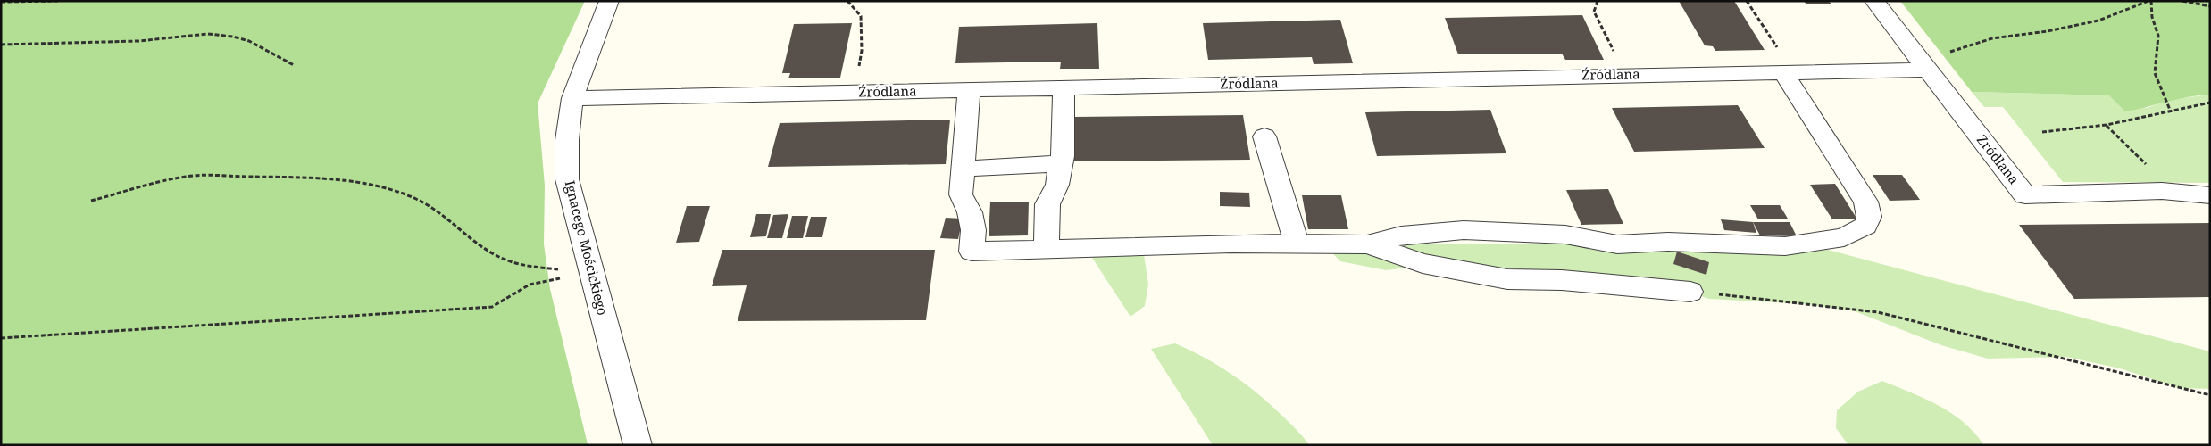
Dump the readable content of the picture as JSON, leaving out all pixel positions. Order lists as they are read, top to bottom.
{
  "streets": {
    "street": ["Źródlana", "Ignacego Mościckiego"]
  },
  "crossings": [
    ["Źródlana", "Ignacego Mościckiego"]
  ]
}
